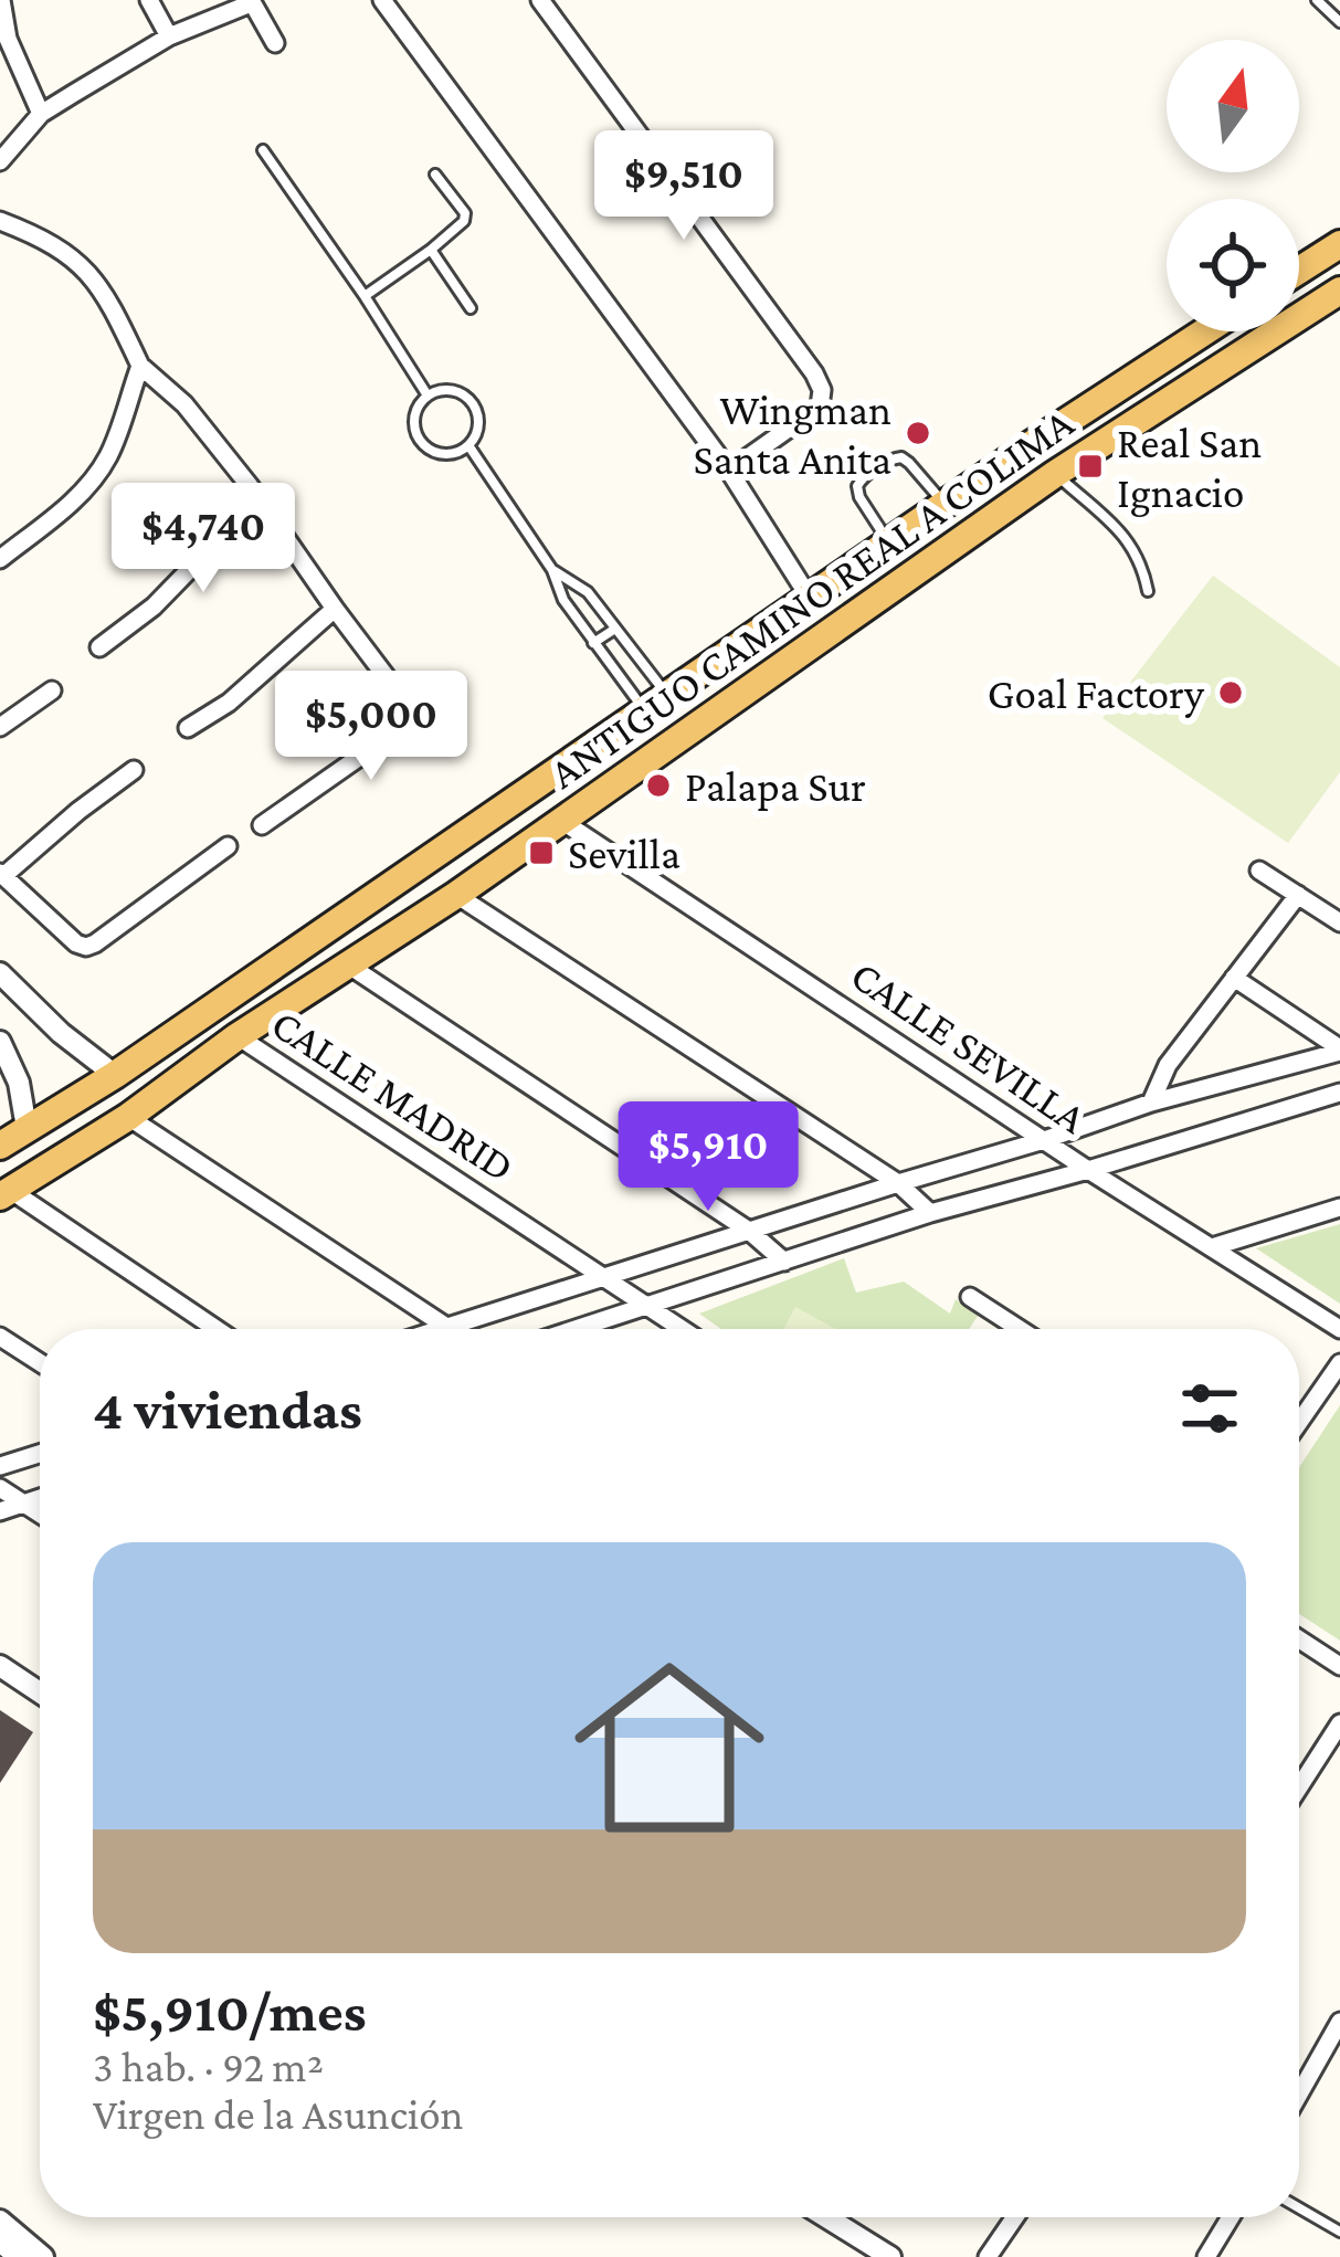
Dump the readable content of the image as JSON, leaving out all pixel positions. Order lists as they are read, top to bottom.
{
  "streets": {
    "main road": ["ANTIGUO CAMINO REAL A COLIMA"],
    "street": ["CALLE SEVILLA", "CALLE MADRID"]
  },
  "crossings": [
    ["ANTIGUO CAMINO REAL A COLIMA", "CALLE SEVILLA"],
    ["ANTIGUO CAMINO REAL A COLIMA", "CALLE MADRID"]
  ],
  "places": {
    "other": ["Wingman Santa Anita", "Goal Factory", "Palapa Sur"],
    "transit": ["Real San Ignacio", "Sevilla"]
  },
  "north": "top",
  "page": {
    "price": [
      "$9,510",
      "$4,740",
      "$5,000",
      "$5,910"
    ],
    "heading": "4 viviendas",
    "list": [
      {
        "name": "$5,910/mes",
        "note": "3 hab. · 92 m² · Virgen de la Asunción"
      }
    ]
  }
}
